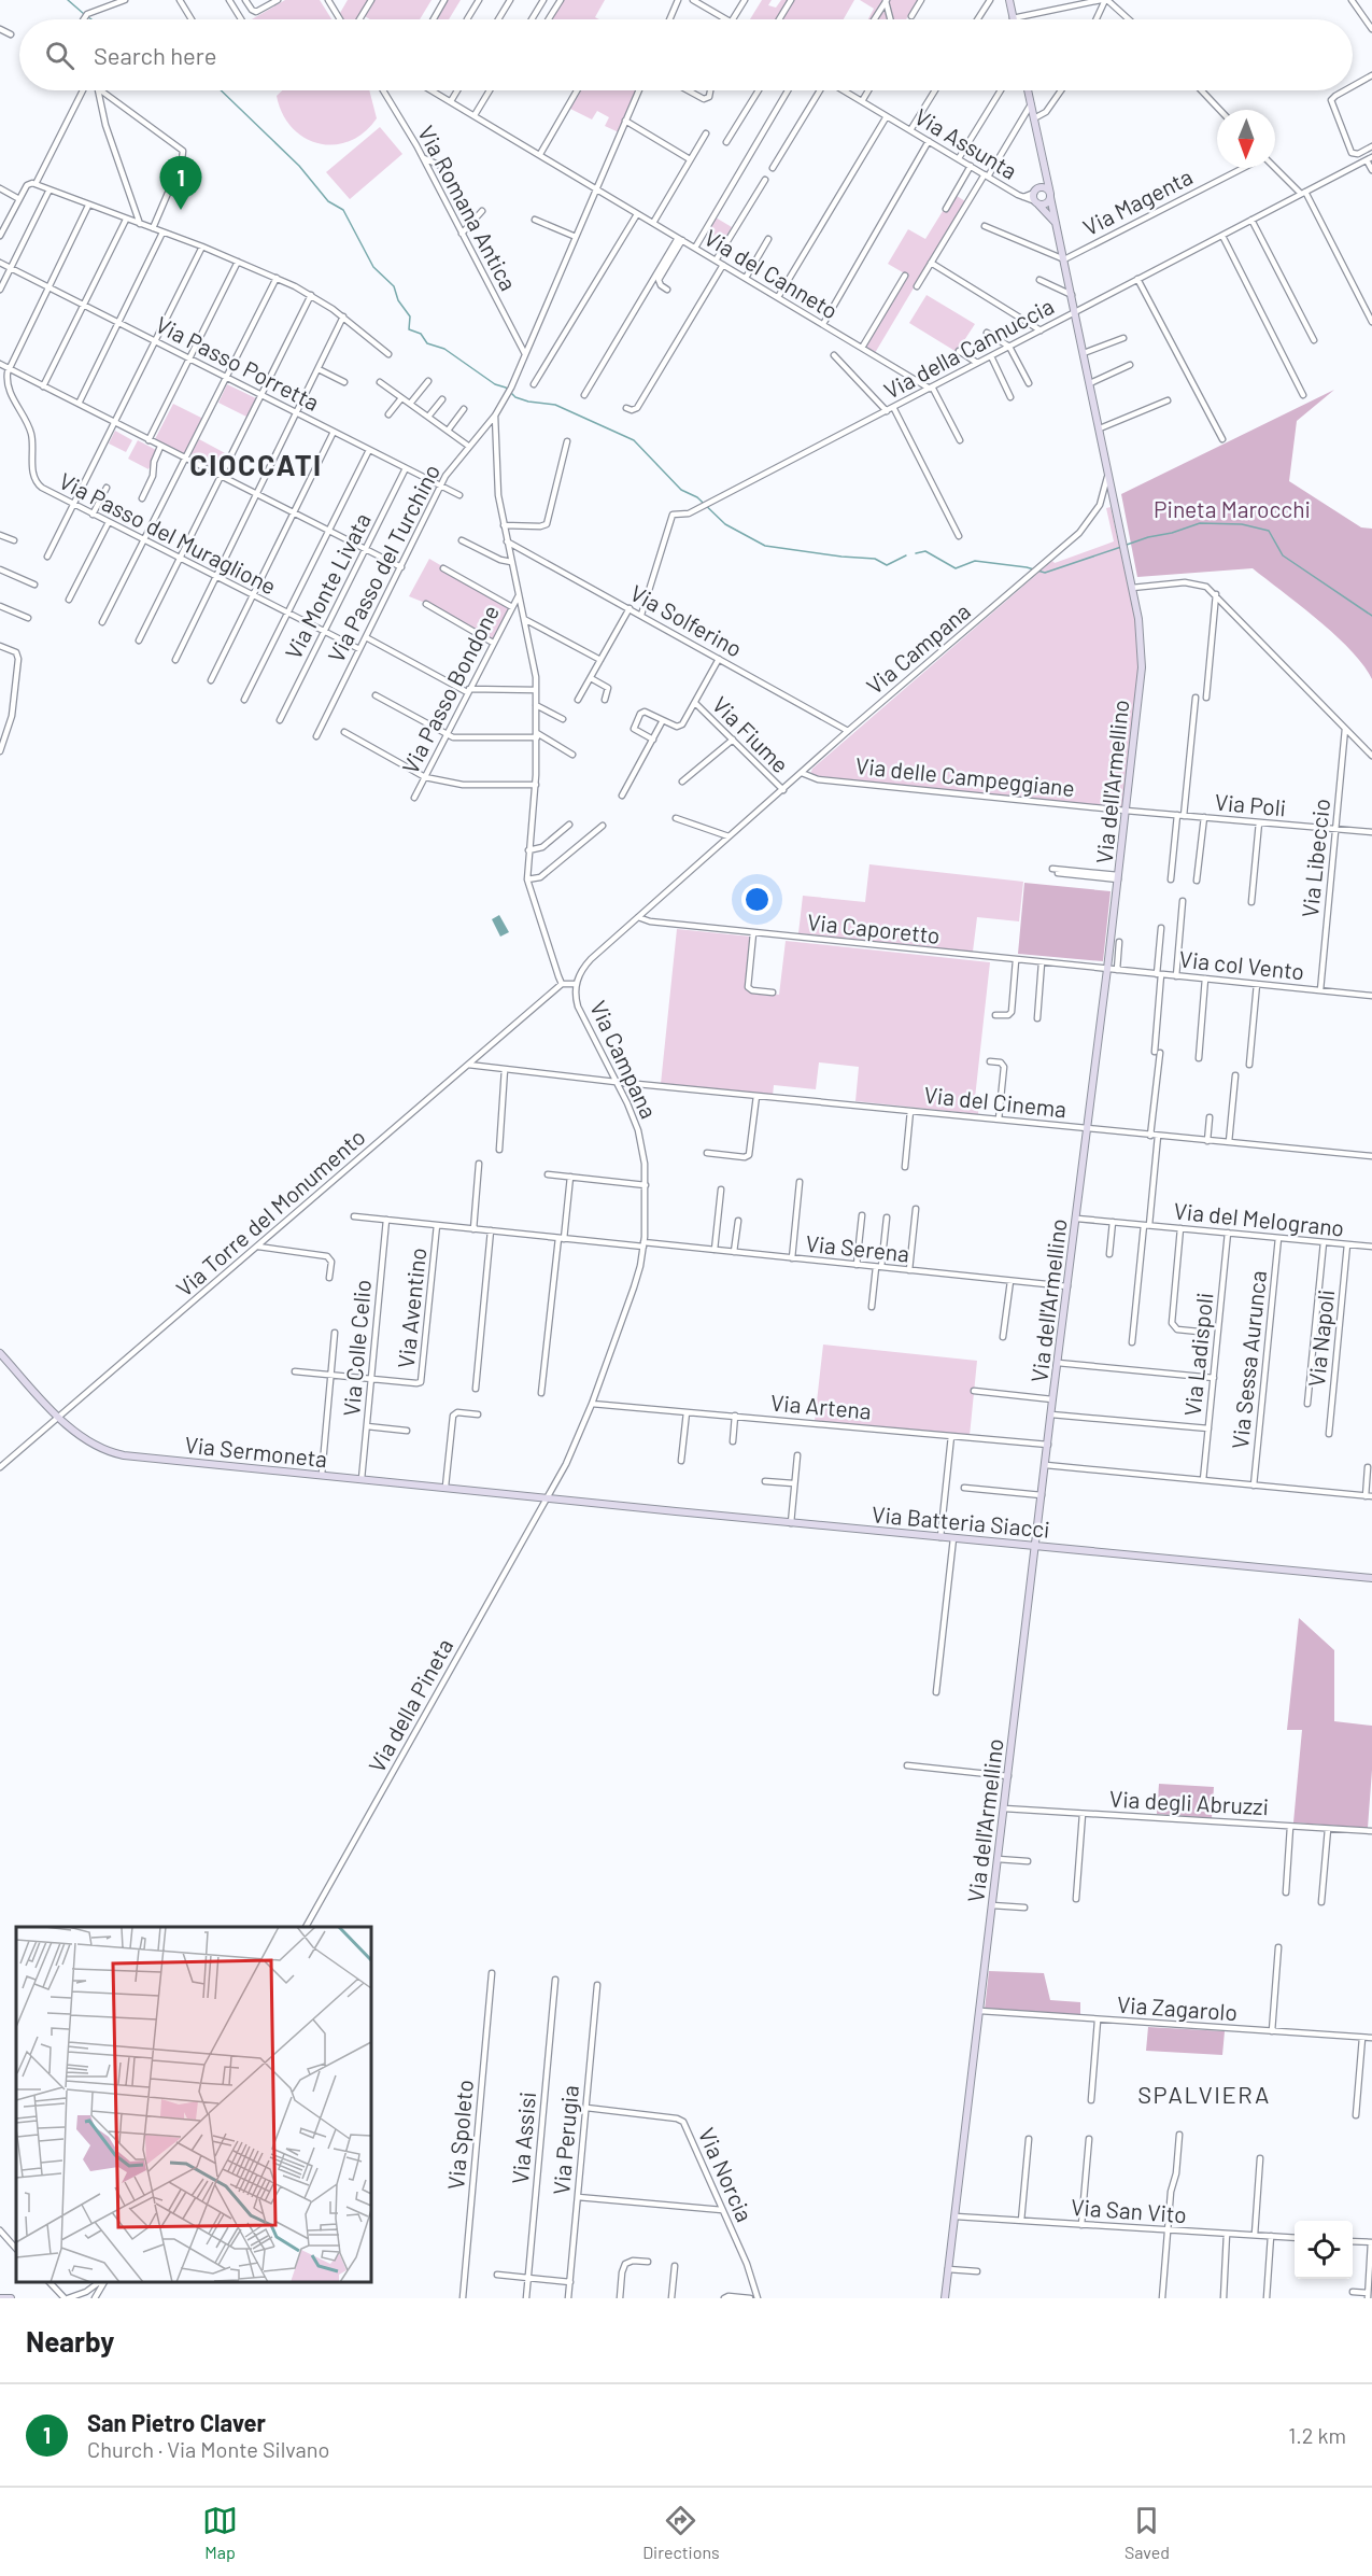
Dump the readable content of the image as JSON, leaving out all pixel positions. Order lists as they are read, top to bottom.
{
  "streets": {
    "street": [
      "Via Assunta",
      "Via Magenta",
      "Via Romana Antica",
      "Via del Canneto",
      "Via della Cannuccia",
      "Via Passo Porretta",
      "Via Passo del Muraglione",
      "Via Passo del Turchino",
      "Via Monte Livata",
      "Via Solferino",
      "Via Campana",
      "Via Passo Bondone",
      "Via Fiume",
      "Via delle Campeggiane",
      "Via dell'Armellino",
      "Via Poli",
      "Via Libeccio",
      "Via Caporetto",
      "Via col Vento",
      "Via del Cinema",
      "Via Torre del Monumento",
      "Via del Melograno",
      "Via Serena",
      "Via Aventino",
      "Via Napoli",
      "Via Colle Celio",
      "Via Ladispoli",
      "Via Sessa Aurunca",
      "Via Artena",
      "Via Sermoneta",
      "Via Batteria Siacci",
      "Via della Pineta",
      "Via degli Abruzzi",
      "Via Zagarolo",
      "Via Spoleto",
      "Via Assisi",
      "Via Perugia",
      "Via Norcia",
      "Via San Vito"
    ]
  },
  "crossings": [
    ["Via Magenta", "Via della Cannuccia"],
    ["Via Magenta", "Via dell'Armellino"],
    ["Via Romana Antica", "Via Passo del Turchino"],
    ["Via del Canneto", "Via della Cannuccia"],
    ["Via del Canneto", "Via Passo del Turchino"],
    ["Via della Cannuccia", "Via Solferino"],
    ["Via della Cannuccia", "Via dell'Armellino"],
    ["Via Passo Porretta", "Via Passo del Turchino"],
    ["Via Passo Porretta", "Via Monte Livata"],
    ["Via Passo del Muraglione", "Via Passo del Turchino"],
    ["Via Passo del Muraglione", "Via Monte Livata"],
    ["Via Solferino", "Via Campana"],
    ["Via Campana", "Via Fiume"],
    ["Via Campana", "Via delle Campeggiane"],
    ["Via Campana", "Via dell'Armellino"],
    ["Via Campana", "Via Caporetto"],
    ["Via Campana", "Via del Cinema"],
    ["Via Campana", "Via Serena"],
    ["Via Campana", "Via Artena"],
    ["Via Campana", "Via Sermoneta"],
    ["Via Campana", "Via Batteria Siacci"],
    ["Via Campana", "Via della Pineta"],
    ["Via delle Campeggiane", "Via dell'Armellino"],
    ["Via delle Campeggiane", "Via Poli"],
    ["Via dell'Armellino", "Via Poli"],
    ["Via dell'Armellino", "Via Caporetto"],
    ["Via dell'Armellino", "Via col Vento"],
    ["Via dell'Armellino", "Via del Cinema"],
    ["Via dell'Armellino", "Via del Melograno"],
    ["Via dell'Armellino", "Via Serena"],
    ["Via dell'Armellino", "Via Artena"],
    ["Via dell'Armellino", "Via Batteria Siacci"],
    ["Via dell'Armellino", "Via degli Abruzzi"],
    ["Via dell'Armellino", "Via Zagarolo"],
    ["Via dell'Armellino", "Via San Vito"],
    ["Via Poli", "Via Libeccio"],
    ["Via Libeccio", "Via col Vento"],
    ["Via Caporetto", "Via col Vento"],
    ["Via del Cinema", "Via Torre del Monumento"],
    ["Via Torre del Monumento", "Via Sermoneta"],
    ["Via del Melograno", "Via Napoli"],
    ["Via del Melograno", "Via Ladispoli"],
    ["Via del Melograno", "Via Sessa Aurunca"],
    ["Via Serena", "Via Aventino"],
    ["Via Serena", "Via Colle Celio"],
    ["Via Aventino", "Via Colle Celio"],
    ["Via Colle Celio", "Via Sermoneta"],
    ["Via Sermoneta", "Via Batteria Siacci"],
    ["Via Sermoneta", "Via della Pineta"],
    ["Via Batteria Siacci", "Via della Pineta"],
    ["Via Perugia", "Via Norcia"]
  ],
  "districts": ["CIOCCATI", "SPALVIERA"],
  "parks": ["Pineta Marocchi"],
  "north": "bottom",
  "page": {
    "search": "Search here",
    "pins": "1",
    "heading": "Nearby",
    "list": [
      {
        "mark": "1",
        "name": "San Pietro Claver",
        "note": "Church · Via Monte Silvano",
        "value": "1.2 km"
      }
    ],
    "nav": ["Map", "Directions", "Saved"]
  }
}
